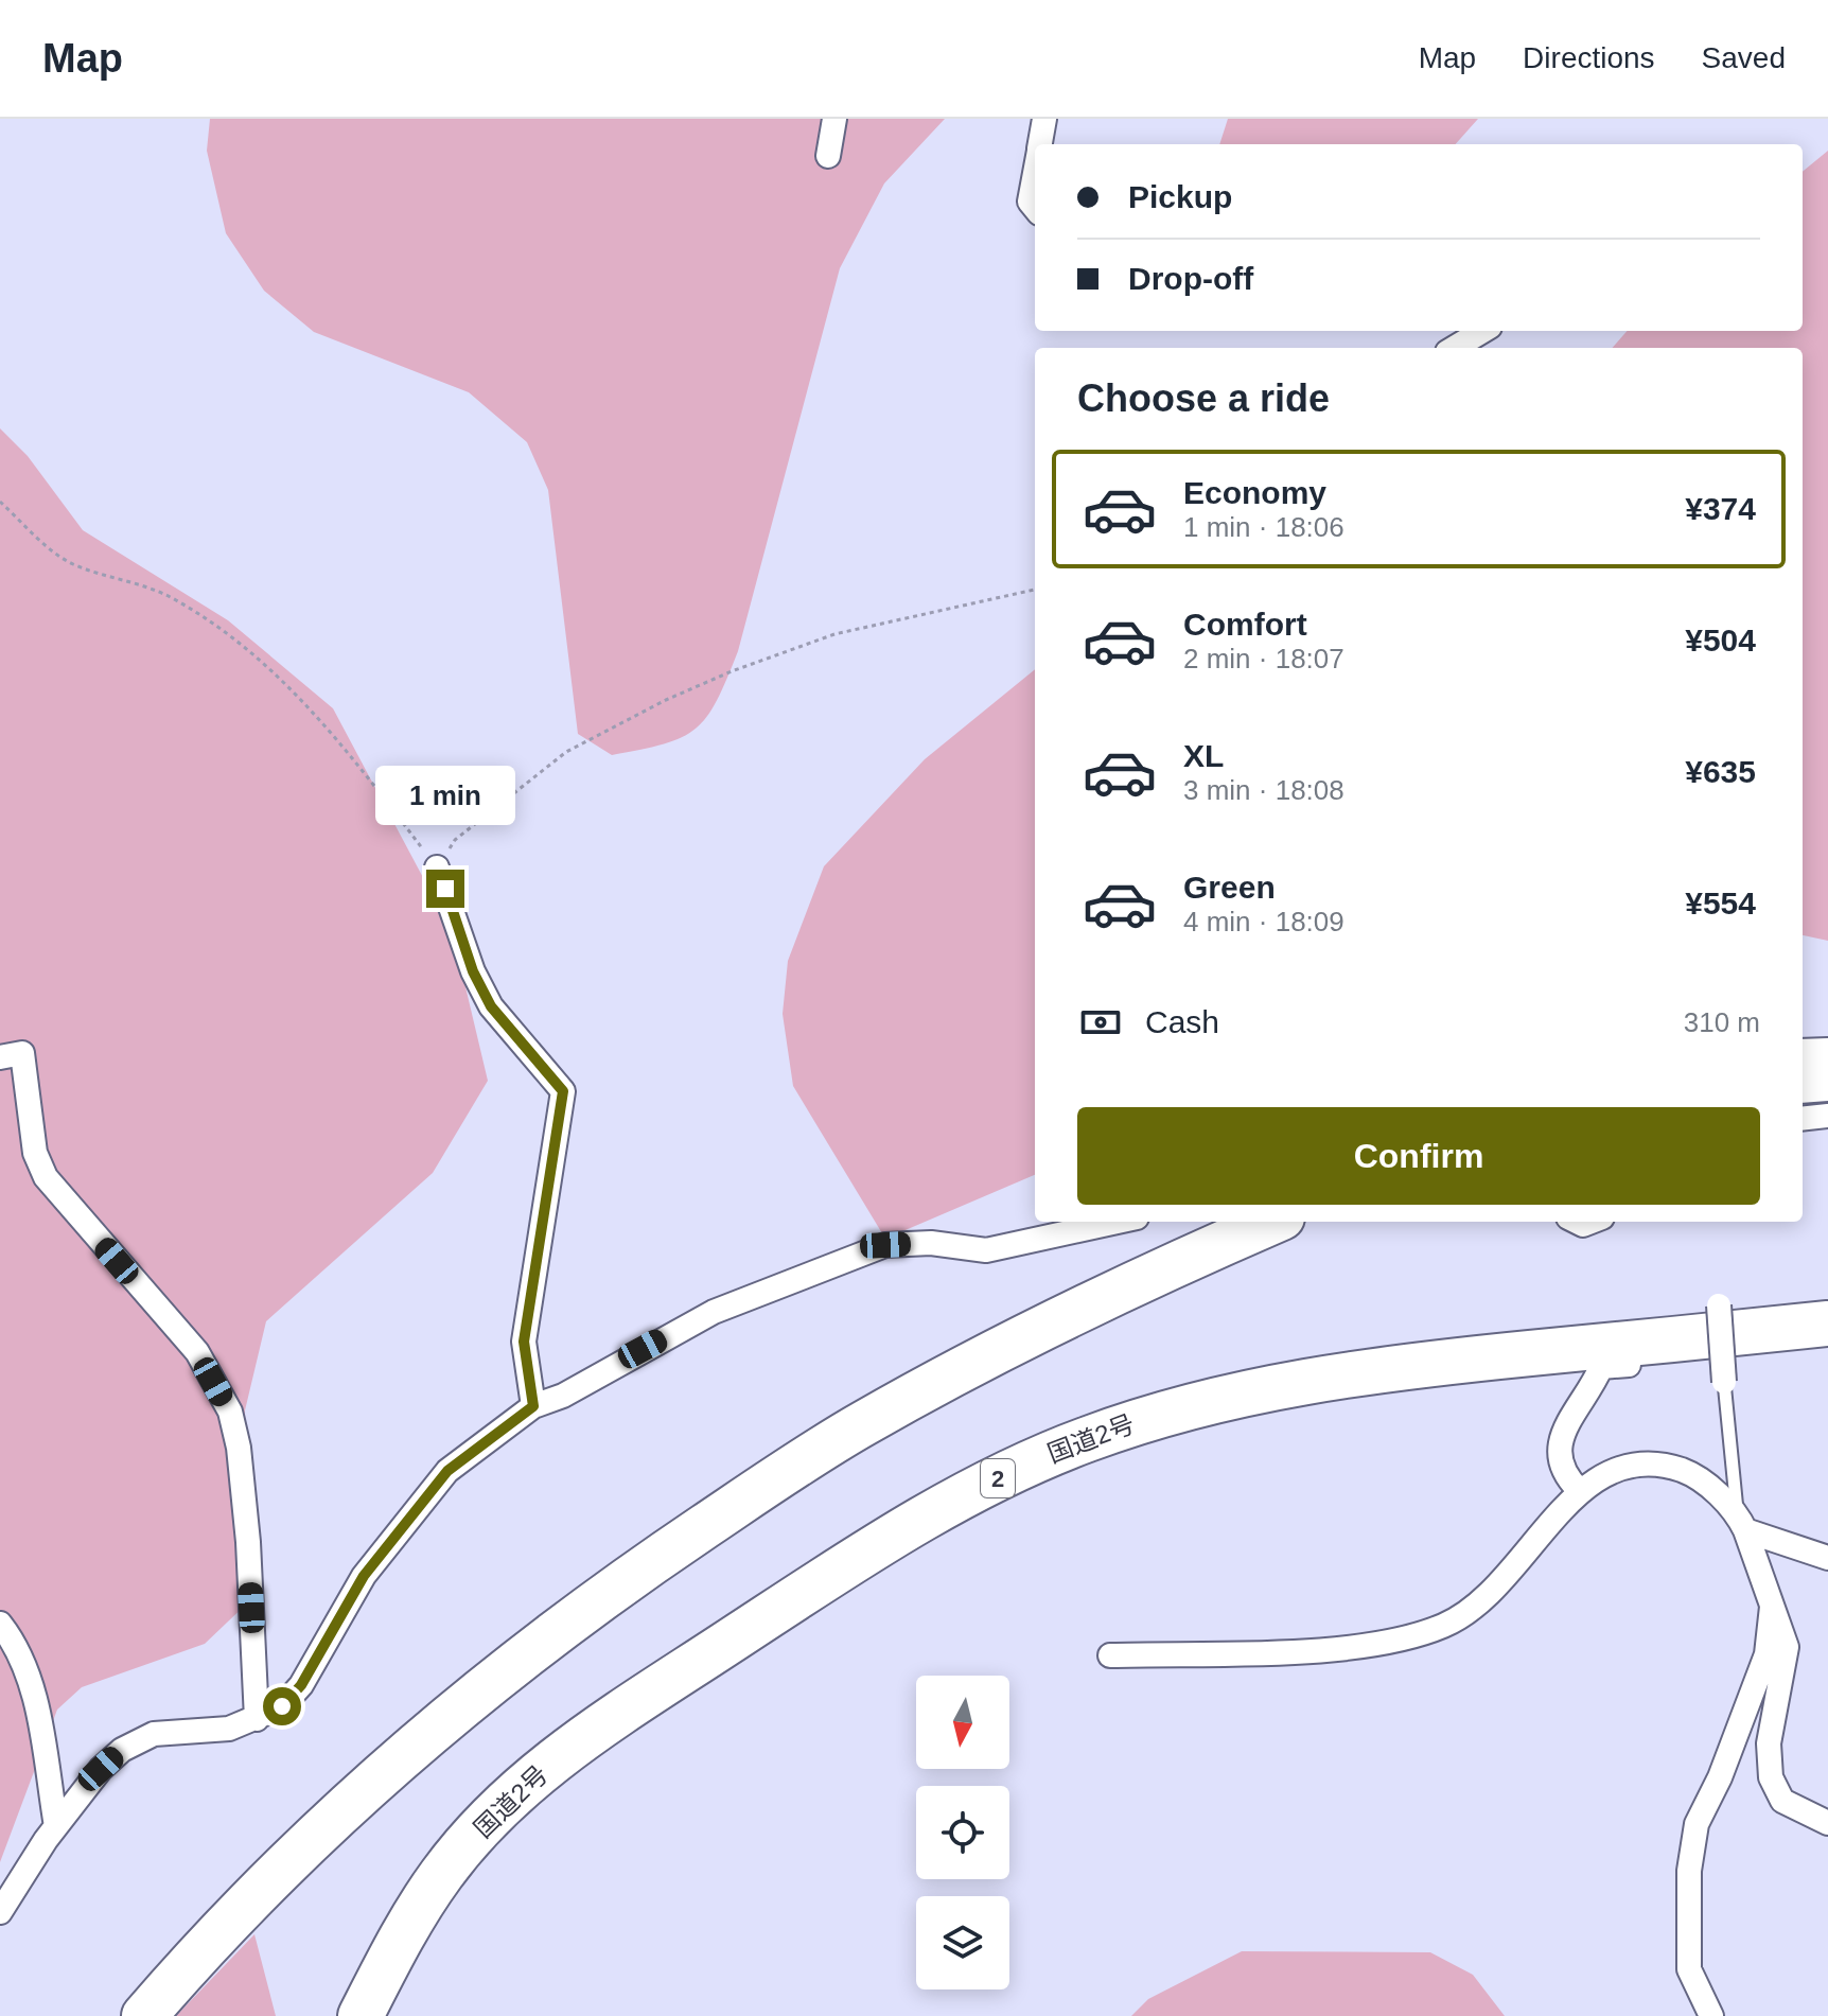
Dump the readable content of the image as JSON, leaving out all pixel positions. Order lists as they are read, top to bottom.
{
  "streets": {
    "highway": ["国道2号", "2"]
  },
  "north": "bottom",
  "page": {
    "header": "Map",
    "nav": ["Map", "Directions", "Saved"],
    "banner": ["Pickup", "Drop-off"],
    "heading": "Choose a ride",
    "list": [
      {
        "name": "Economy",
        "note": "1 min · 18:06",
        "value": "¥374"
      },
      {
        "name": "Comfort",
        "note": "2 min · 18:07",
        "value": "¥504"
      },
      {
        "name": "XL",
        "note": "3 min · 18:08",
        "value": "¥635"
      },
      {
        "name": "Green",
        "note": "4 min · 18:09",
        "value": "¥554"
      }
    ],
    "bubble": "1 min",
    "pay": ["Cash", "310 m"],
    "buttons": "Confirm"
  }
}
